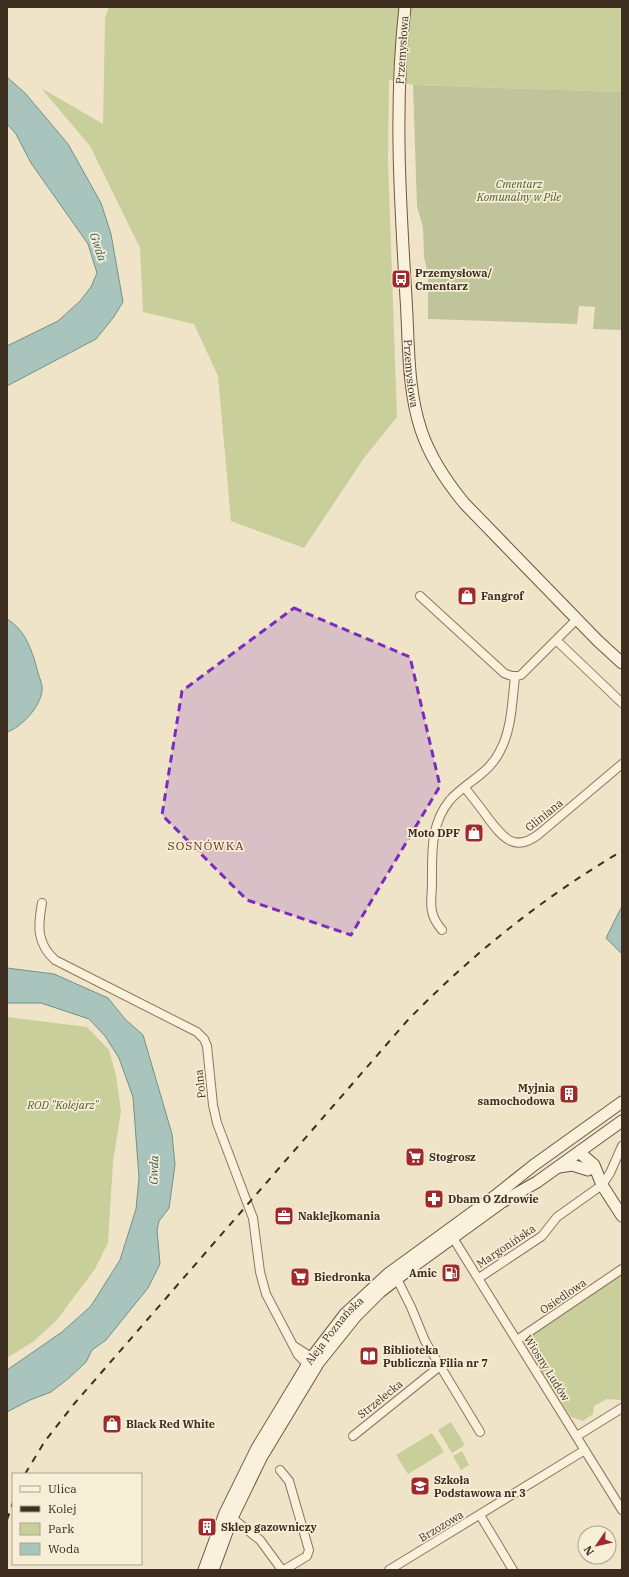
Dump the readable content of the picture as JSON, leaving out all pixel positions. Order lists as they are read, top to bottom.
{
  "streets": {
    "main road": ["Przemysłowa", "Aleja Poznańska"],
    "street": [
      "Gliniana",
      "Polna",
      "Margonińska",
      "Osiedlowa",
      "Wiosny Ludów",
      "Strzelecka",
      "Brzozowa"
    ]
  },
  "crossings": [
    ["Polna", "Aleja Poznańska"],
    ["Margonińska", "Wiosny Ludów"],
    ["Osiedlowa", "Wiosny Ludów"],
    ["Aleja Poznańska", "Wiosny Ludów"],
    ["Wiosny Ludów", "Brzozowa"]
  ],
  "districts": ["SOSNÓWKA"],
  "water": ["Gwda"],
  "parks": ["Cmentarz Komunalny w Pile", "ROD \"Kolejarz\""],
  "places": {
    "bus stop": ["Przemysłowa/ Cmentarz"],
    "shop": ["Fangrof", "Moto DPF", "Black Red White"],
    "building": ["Myjnia samochodowa", "Sklep gazowniczy"],
    "supermarket": ["Stogrosz", "Biedronka"],
    "pharmacy": ["Dbam O Zdrowie"],
    "office": ["Naklejkomania"],
    "fuel station": ["Amic"],
    "library": ["Biblioteka Publiczna Filia nr 7"],
    "school or university": ["Szkoła Podstawowa nr 3"]
  },
  "legend": [
    "Ulica",
    "Kolej",
    "Park",
    "Woda"
  ],
  "north": "bottom left"
}
